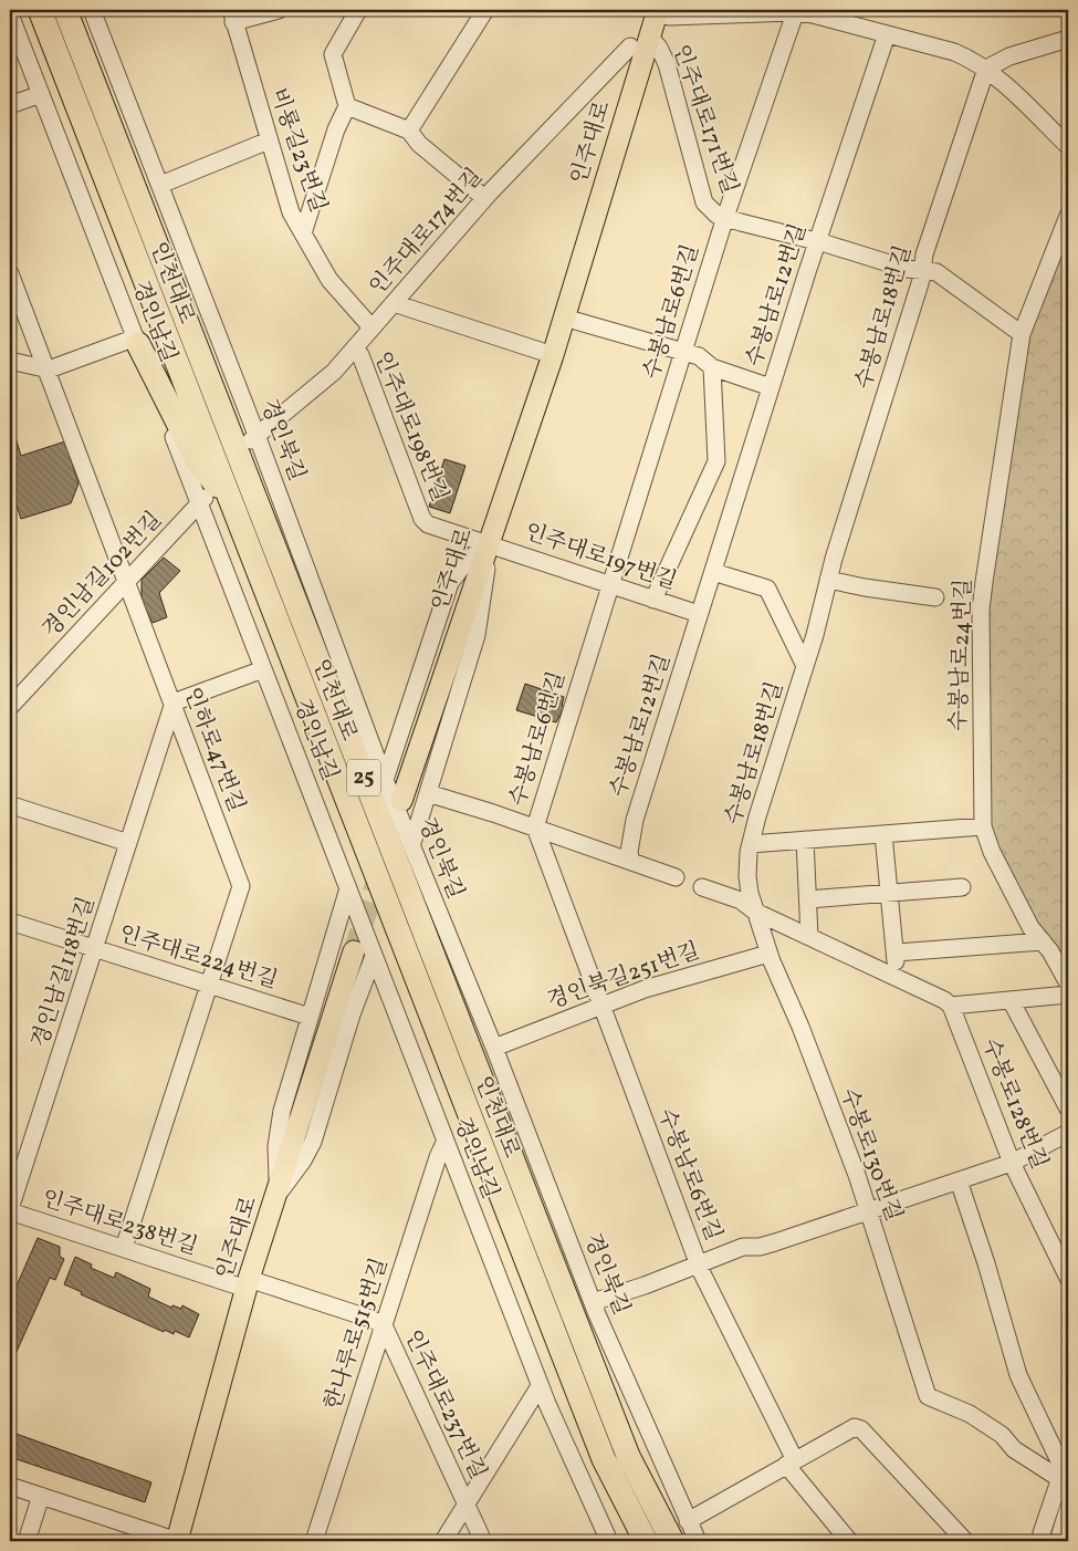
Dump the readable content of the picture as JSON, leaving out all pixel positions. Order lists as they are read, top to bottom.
{
  "streets": {
    "highway": ["인천대로", "25"],
    "main road": ["인주대로"],
    "street": [
      "인주대로171번길",
      "비룡길23번길",
      "인주대로174번길",
      "수봉남로12번길",
      "수봉남로6번길",
      "수봉남로18번길",
      "경인남길",
      "인주대로198번길",
      "경인북길",
      "인주대로197번길",
      "경인남길102번길",
      "수봉남로24번길",
      "인하로47번길",
      "인주대로224번길",
      "경인남길118번길",
      "경인북길251번길",
      "수봉로128번길",
      "수봉로130번길",
      "인주대로238번길",
      "한나루로515번길",
      "인주대로237번길"
    ]
  },
  "crossings": [
    ["인주대로171번길", "인주대로"],
    ["인주대로171번길", "수봉남로12번길"],
    ["인주대로171번길", "수봉남로6번길"],
    ["인주대로171번길", "수봉남로18번길"],
    ["인주대로171번길", "수봉남로24번길"],
    ["인주대로", "인주대로174번길"],
    ["인주대로", "인주대로198번길"],
    ["인주대로", "인주대로197번길"],
    ["인주대로", "인주대로238번길"],
    ["인주대로", "인주대로237번길"],
    ["인주대로174번길", "인주대로198번길"],
    ["인주대로174번길", "경인북길"],
    ["수봉남로12번길", "인주대로197번길"],
    ["수봉남로6번길", "인주대로197번길"],
    ["수봉남로6번길", "경인북길251번길"],
    ["수봉남로18번길", "수봉남로24번길"],
    ["수봉남로18번길", "수봉로130번길"],
    ["경인남길", "경인남길102번길"],
    ["경인남길", "한나루로515번길"],
    ["인주대로198번길", "인주대로197번길"],
    ["경인북길", "경인북길251번길"],
    ["경인남길102번길", "인하로47번길"],
    ["인하로47번길", "인주대로224번길"],
    ["인하로47번길", "경인남길118번길"],
    ["인하로47번길", "인주대로238번길"],
    ["인주대로224번길", "경인남길118번길"],
    ["경인남길118번길", "인주대로238번길"],
    ["경인북길251번길", "수봉로130번길"],
    ["인주대로238번길", "인주대로237번길"],
    ["한나루로515번길", "인주대로237번길"]
  ]
}
